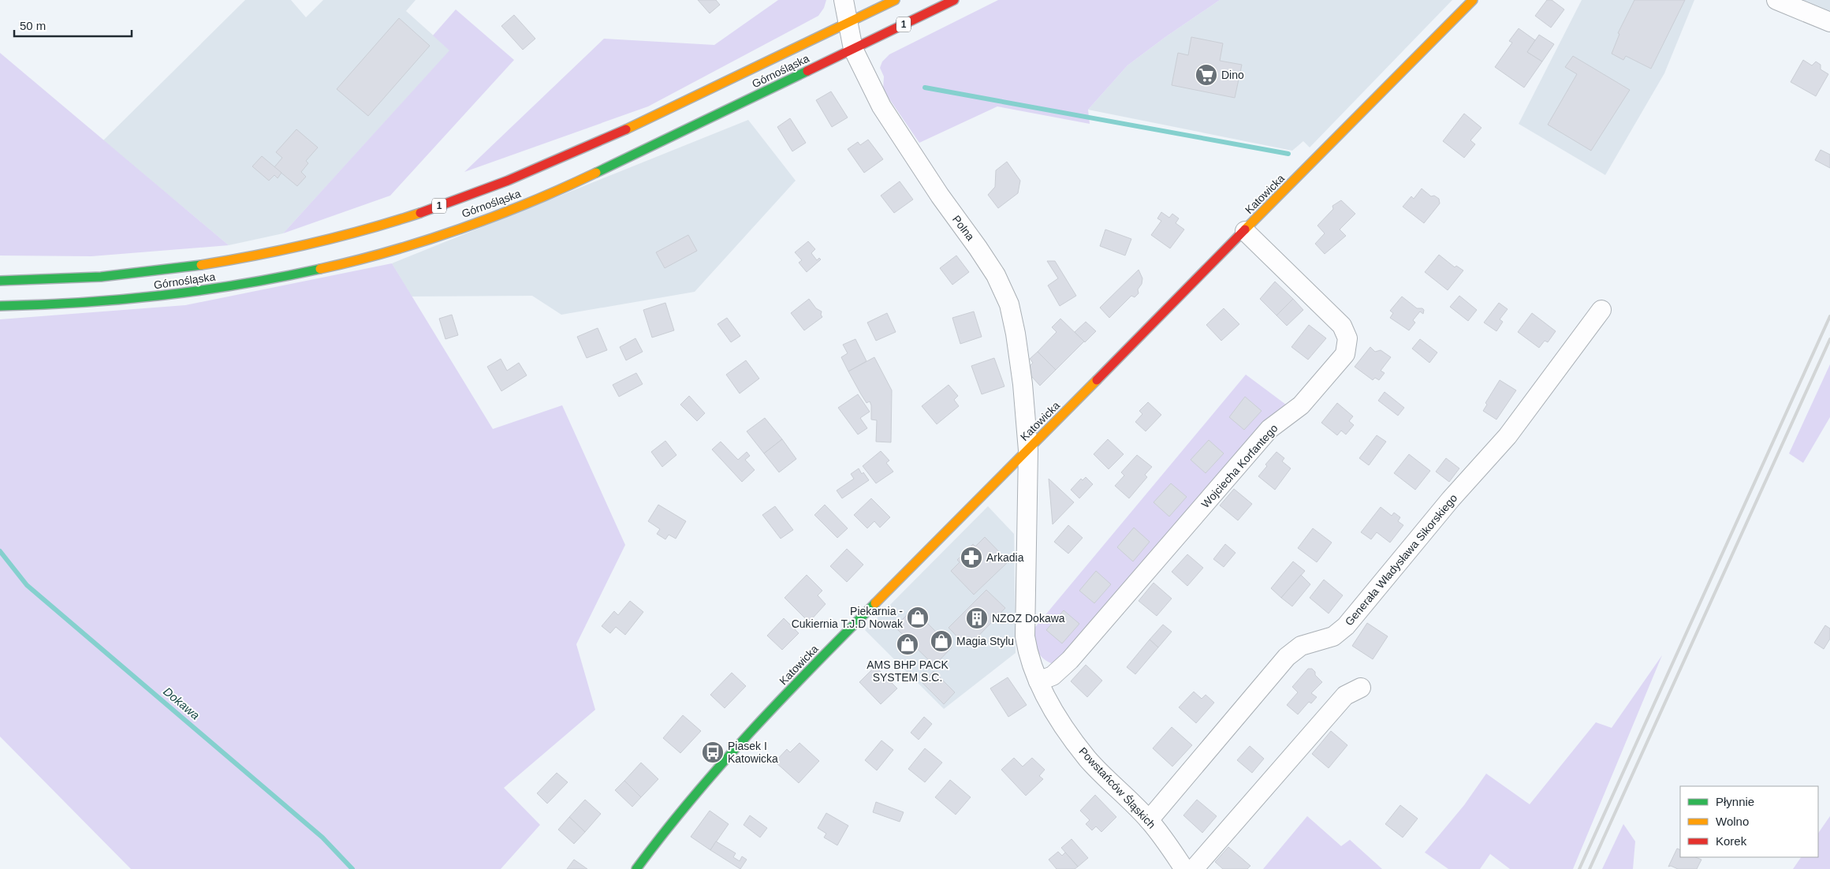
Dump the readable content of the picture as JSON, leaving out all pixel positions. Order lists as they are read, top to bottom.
{
  "streets": {
    "main road": ["1", "Górnośląska", "Katowicka"],
    "street": [
      "Polna",
      "Wojciecha Korfantego",
      "Generała Władysława Sikorskiego",
      "Powstańców Śląskich"
    ]
  },
  "crossings": [
    ["Górnośląska", "Polna"],
    ["Katowicka", "Polna"],
    ["Katowicka", "Wojciecha Korfantego"],
    ["Katowicka", "Powstańców Śląskich"],
    ["Polna", "Powstańców Śląskich"],
    ["Wojciecha Korfantego", "Powstańców Śląskich"],
    ["Generała Władysława Sikorskiego", "Powstańców Śląskich"]
  ],
  "water": ["Dokawa"],
  "places": {
    "supermarket": ["Dino"],
    "pharmacy": ["Arkadia"],
    "shop": ["Piekarnia - Cukiernia T.J.D Nowak", "Magia Stylu", "AMS BHP PACK SYSTEM S.C."],
    "building": ["NZOZ Dokawa"],
    "bus stop": ["Piasek I Katowicka"]
  },
  "legend": ["Płynnie", "Wolno", "Korek"],
  "scale_bar": "50 m"
}
